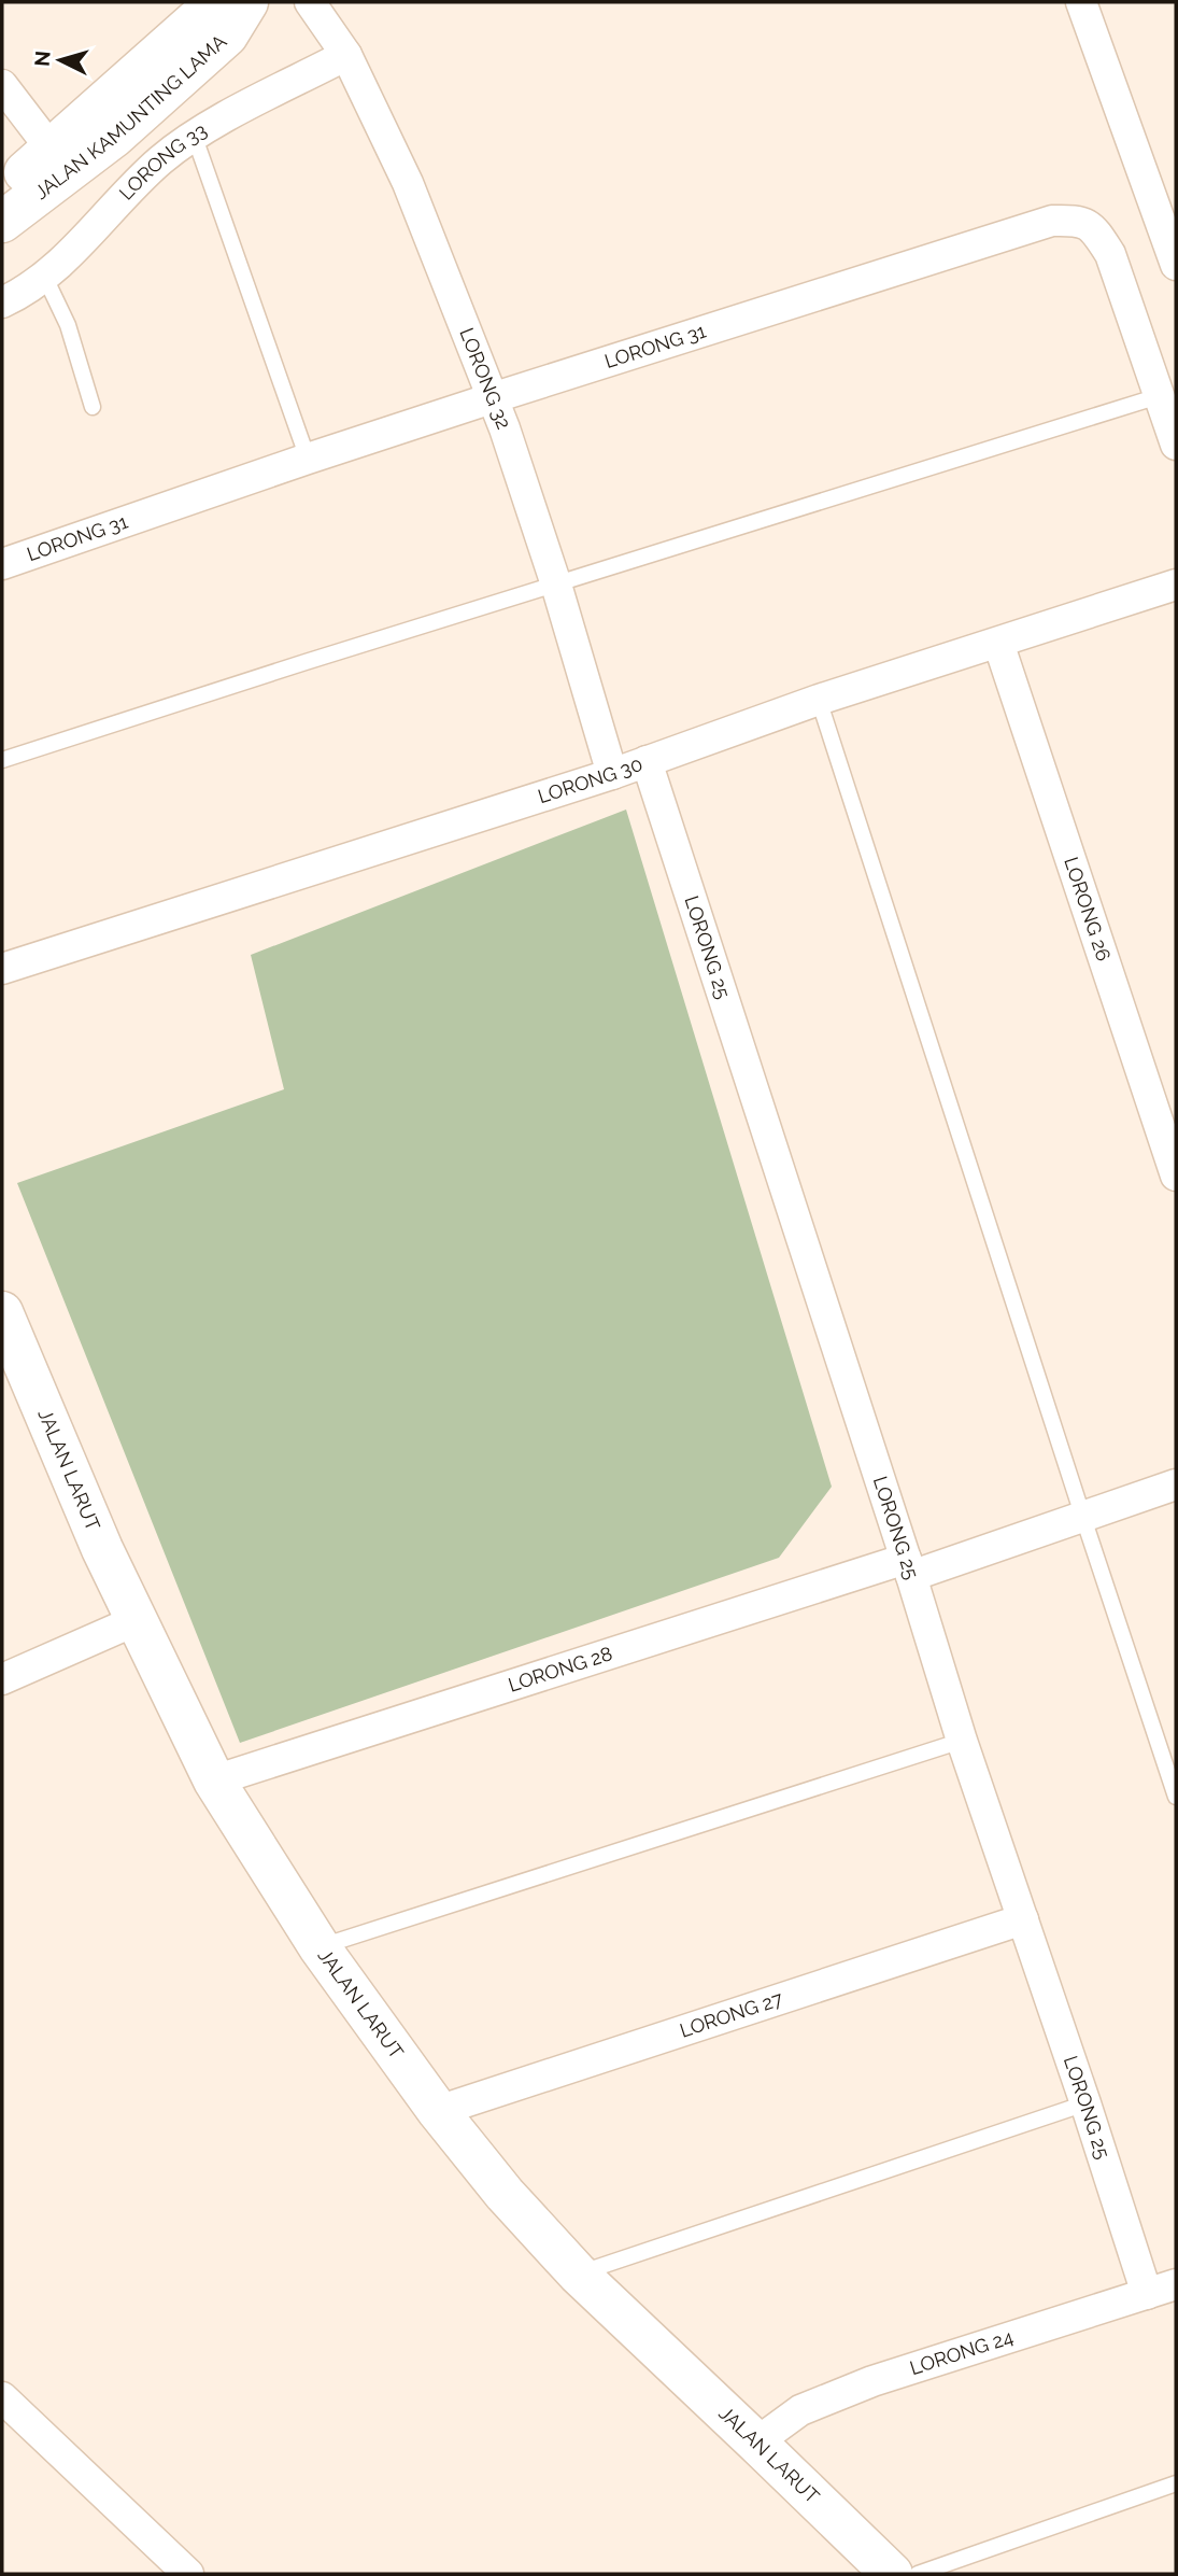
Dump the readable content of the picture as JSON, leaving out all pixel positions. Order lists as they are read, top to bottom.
{
  "streets": {
    "main road": ["JALAN KAMUNTING LAMA", "JALAN LARUT"],
    "street": [
      "LORONG 33",
      "LORONG 31",
      "LORONG 32",
      "LORONG 30",
      "LORONG 26",
      "LORONG 25",
      "LORONG 28",
      "LORONG 27",
      "LORONG 24"
    ]
  },
  "crossings": [
    ["LORONG 33", "LORONG 32"],
    ["LORONG 31", "LORONG 32"],
    ["LORONG 32", "LORONG 30"],
    ["LORONG 30", "LORONG 26"],
    ["LORONG 30", "LORONG 25"],
    ["LORONG 25", "LORONG 28"],
    ["LORONG 25", "LORONG 27"],
    ["LORONG 25", "LORONG 24"],
    ["JALAN LARUT", "LORONG 28"],
    ["JALAN LARUT", "LORONG 27"],
    ["JALAN LARUT", "LORONG 24"]
  ],
  "north": "left"
}
